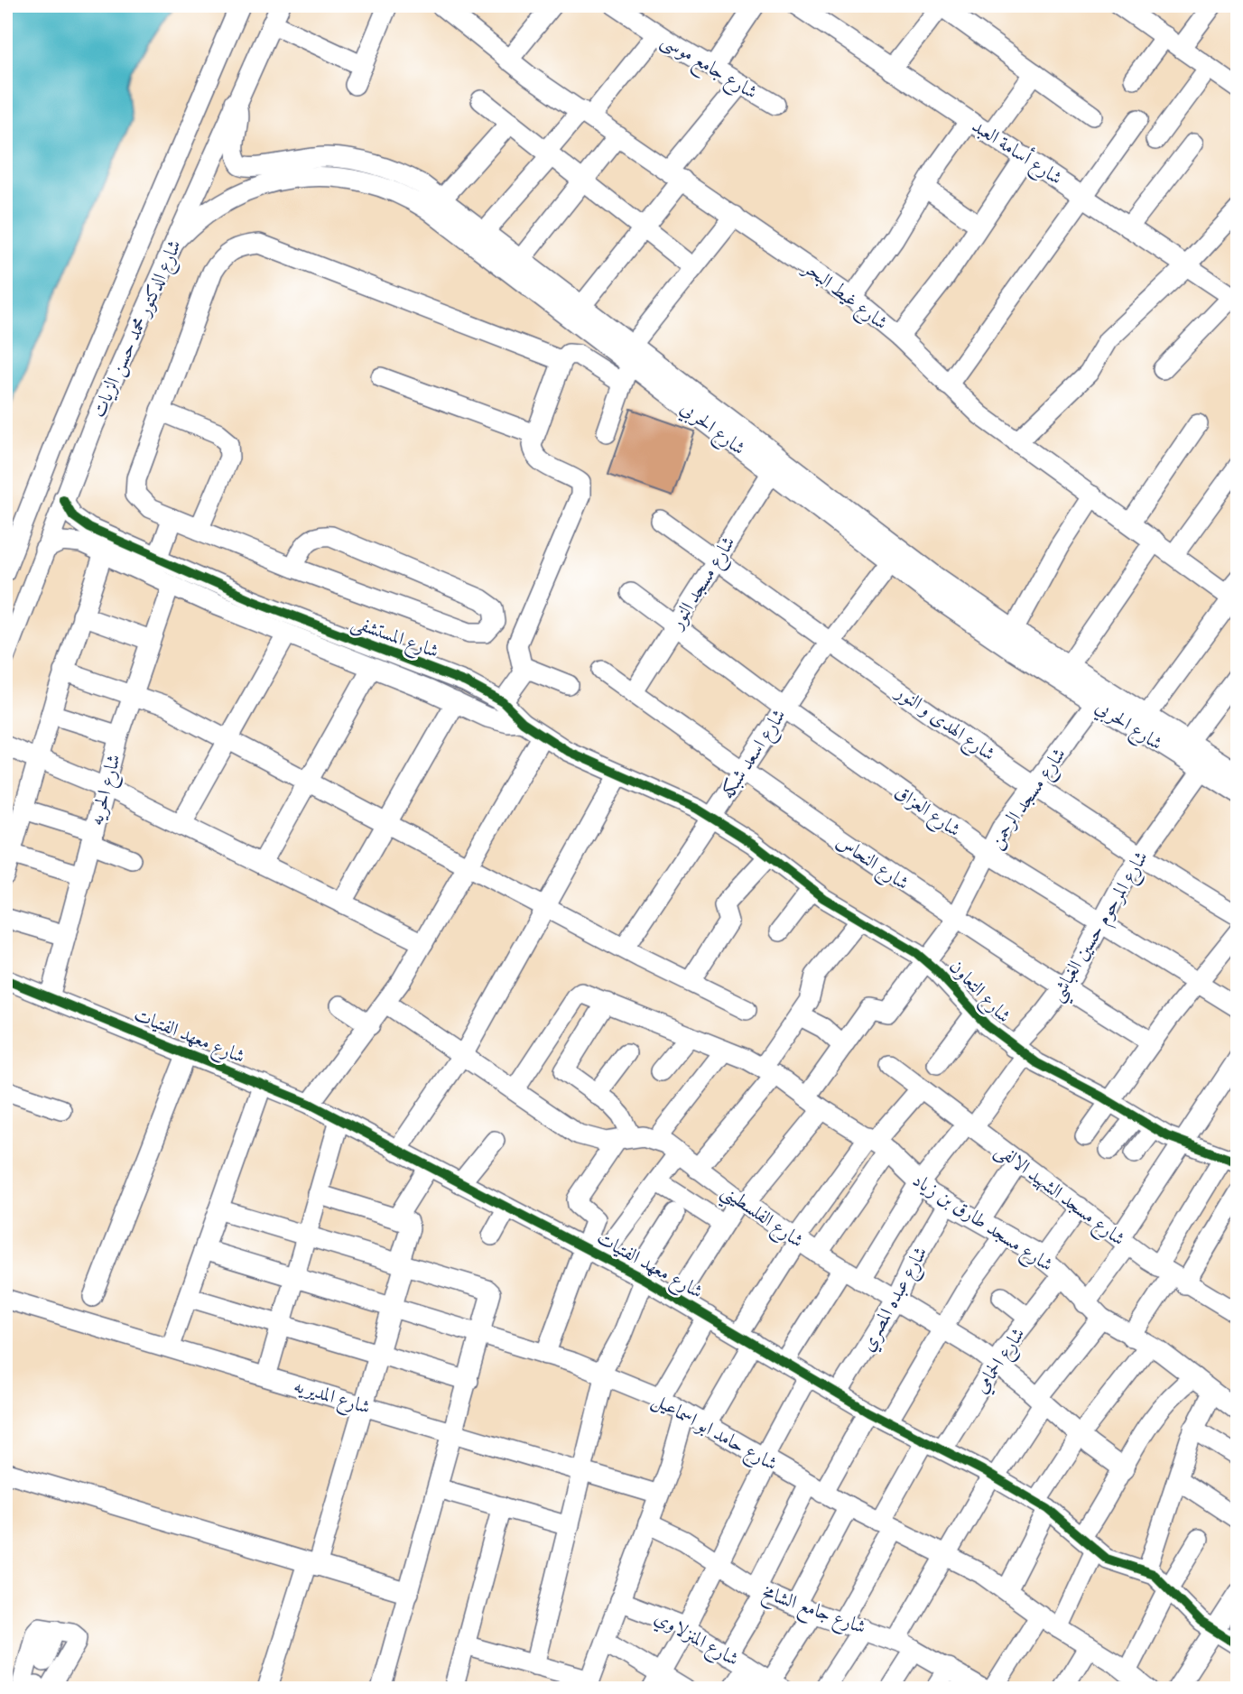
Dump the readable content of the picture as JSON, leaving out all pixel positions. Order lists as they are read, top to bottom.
{
  "streets": {
    "street": [
      "شارع جامع موسى",
      "شارع أسامة العبد",
      "شارع غيط البحر",
      "شارع الدكتور محمد حسن الزيات",
      "شارع الحربي",
      "شارع مسجد النور",
      "شارع المستشفى",
      "شارع الهدى و النور",
      "شارع اسعد شبكه",
      "شارع الحريه",
      "شارع مسجد الرحمن",
      "شارع العزاق",
      "شارع النحاس",
      "شارع المرحوم حسين الغباشي",
      "شارع التعاون",
      "شارع معهد الفتيات",
      "شارع مسجد الشهيد الالفى",
      "شارع الفلسطيني",
      "شارع مسجد طارق بن زياد",
      "شارع عبده المصري",
      "شارع الحمامي",
      "شارع المديريه",
      "شارع حامد ابو اسماعيل",
      "شارع جامع الشامخ",
      "شارع المنزلاوي"
    ]
  },
  "crossings": [
    ["شارع الدكتور محمد حسن الزيات", "شارع الحربي"],
    ["شارع الدكتور محمد حسن الزيات", "شارع المستشفى"],
    ["شارع الحربي", "شارع مسجد النور"],
    ["شارع الحربي", "شارع اسعد شبكه"],
    ["شارع الحربي", "شارع مسجد الرحمن"],
    ["شارع الحربي", "شارع المرحوم حسين الغباشي"],
    ["شارع مسجد النور", "شارع الهدى و النور"],
    ["شارع مسجد النور", "شارع العزاق"],
    ["شارع مسجد النور", "شارع النحاس"],
    ["شارع المستشفى", "شارع اسعد شبكه"],
    ["شارع المستشفى", "شارع الحريه"],
    ["شارع المستشفى", "شارع التعاون"],
    ["شارع الهدى و النور", "شارع اسعد شبكه"],
    ["شارع الهدى و النور", "شارع مسجد الرحمن"],
    ["شارع الهدى و النور", "شارع المرحوم حسين الغباشي"],
    ["شارع اسعد شبكه", "شارع العزاق"],
    ["شارع اسعد شبكه", "شارع النحاس"],
    ["شارع اسعد شبكه", "شارع التعاون"],
    ["شارع الحريه", "شارع معهد الفتيات"],
    ["شارع مسجد الرحمن", "شارع العزاق"],
    ["شارع مسجد الرحمن", "شارع النحاس"],
    ["شارع مسجد الرحمن", "شارع التعاون"],
    ["شارع العزاق", "شارع المرحوم حسين الغباشي"],
    ["شارع النحاس", "شارع المرحوم حسين الغباشي"],
    ["شارع المرحوم حسين الغباشي", "شارع التعاون"],
    ["شارع المرحوم حسين الغباشي", "شارع مسجد الشهيد الالفى"],
    ["شارع المرحوم حسين الغباشي", "شارع الفلسطيني"],
    ["شارع المرحوم حسين الغباشي", "شارع مسجد طارق بن زياد"],
    ["شارع معهد الفتيات", "شارع عبده المصري"],
    ["شارع معهد الفتيات", "شارع الحمامي"],
    ["شارع الفلسطيني", "شارع مسجد طارق بن زياد"],
    ["شارع الفلسطيني", "شارع عبده المصري"],
    ["شارع الفلسطيني", "شارع الحمامي"],
    ["شارع مسجد طارق بن زياد", "شارع عبده المصري"],
    ["شارع مسجد طارق بن زياد", "شارع الحمامي"],
    ["شارع الحمامي", "شارع حامد ابو اسماعيل"],
    ["شارع الحمامي", "شارع جامع الشامخ"],
    ["شارع حامد ابو اسماعيل", "شارع المنزلاوي"],
    ["شارع جامع الشامخ", "شارع المنزلاوي"]
  ]
}
